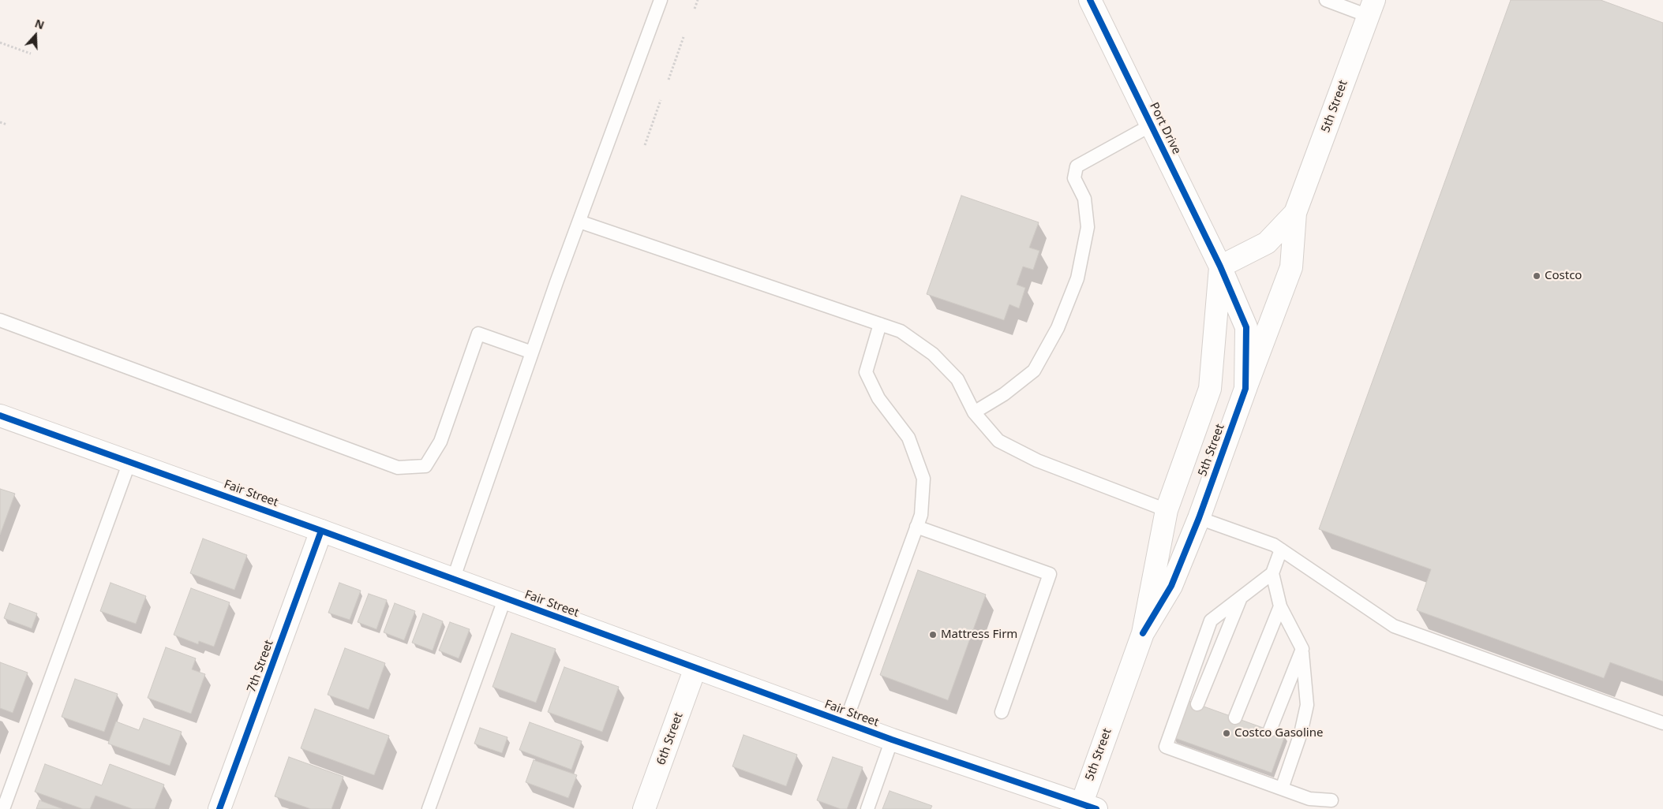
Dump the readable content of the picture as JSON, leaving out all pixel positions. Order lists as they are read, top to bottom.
{
  "streets": {
    "street": [
      "5th Street",
      "Port Drive",
      "Fair Street",
      "7th Street",
      "6th Street"
    ]
  },
  "crossings": [
    ["5th Street", "Port Drive"],
    ["5th Street", "Fair Street"],
    ["Fair Street", "7th Street"],
    ["Fair Street", "6th Street"]
  ],
  "places": ["Costco", "Mattress Firm", "Costco Gasoline"],
  "north": "top"
}
